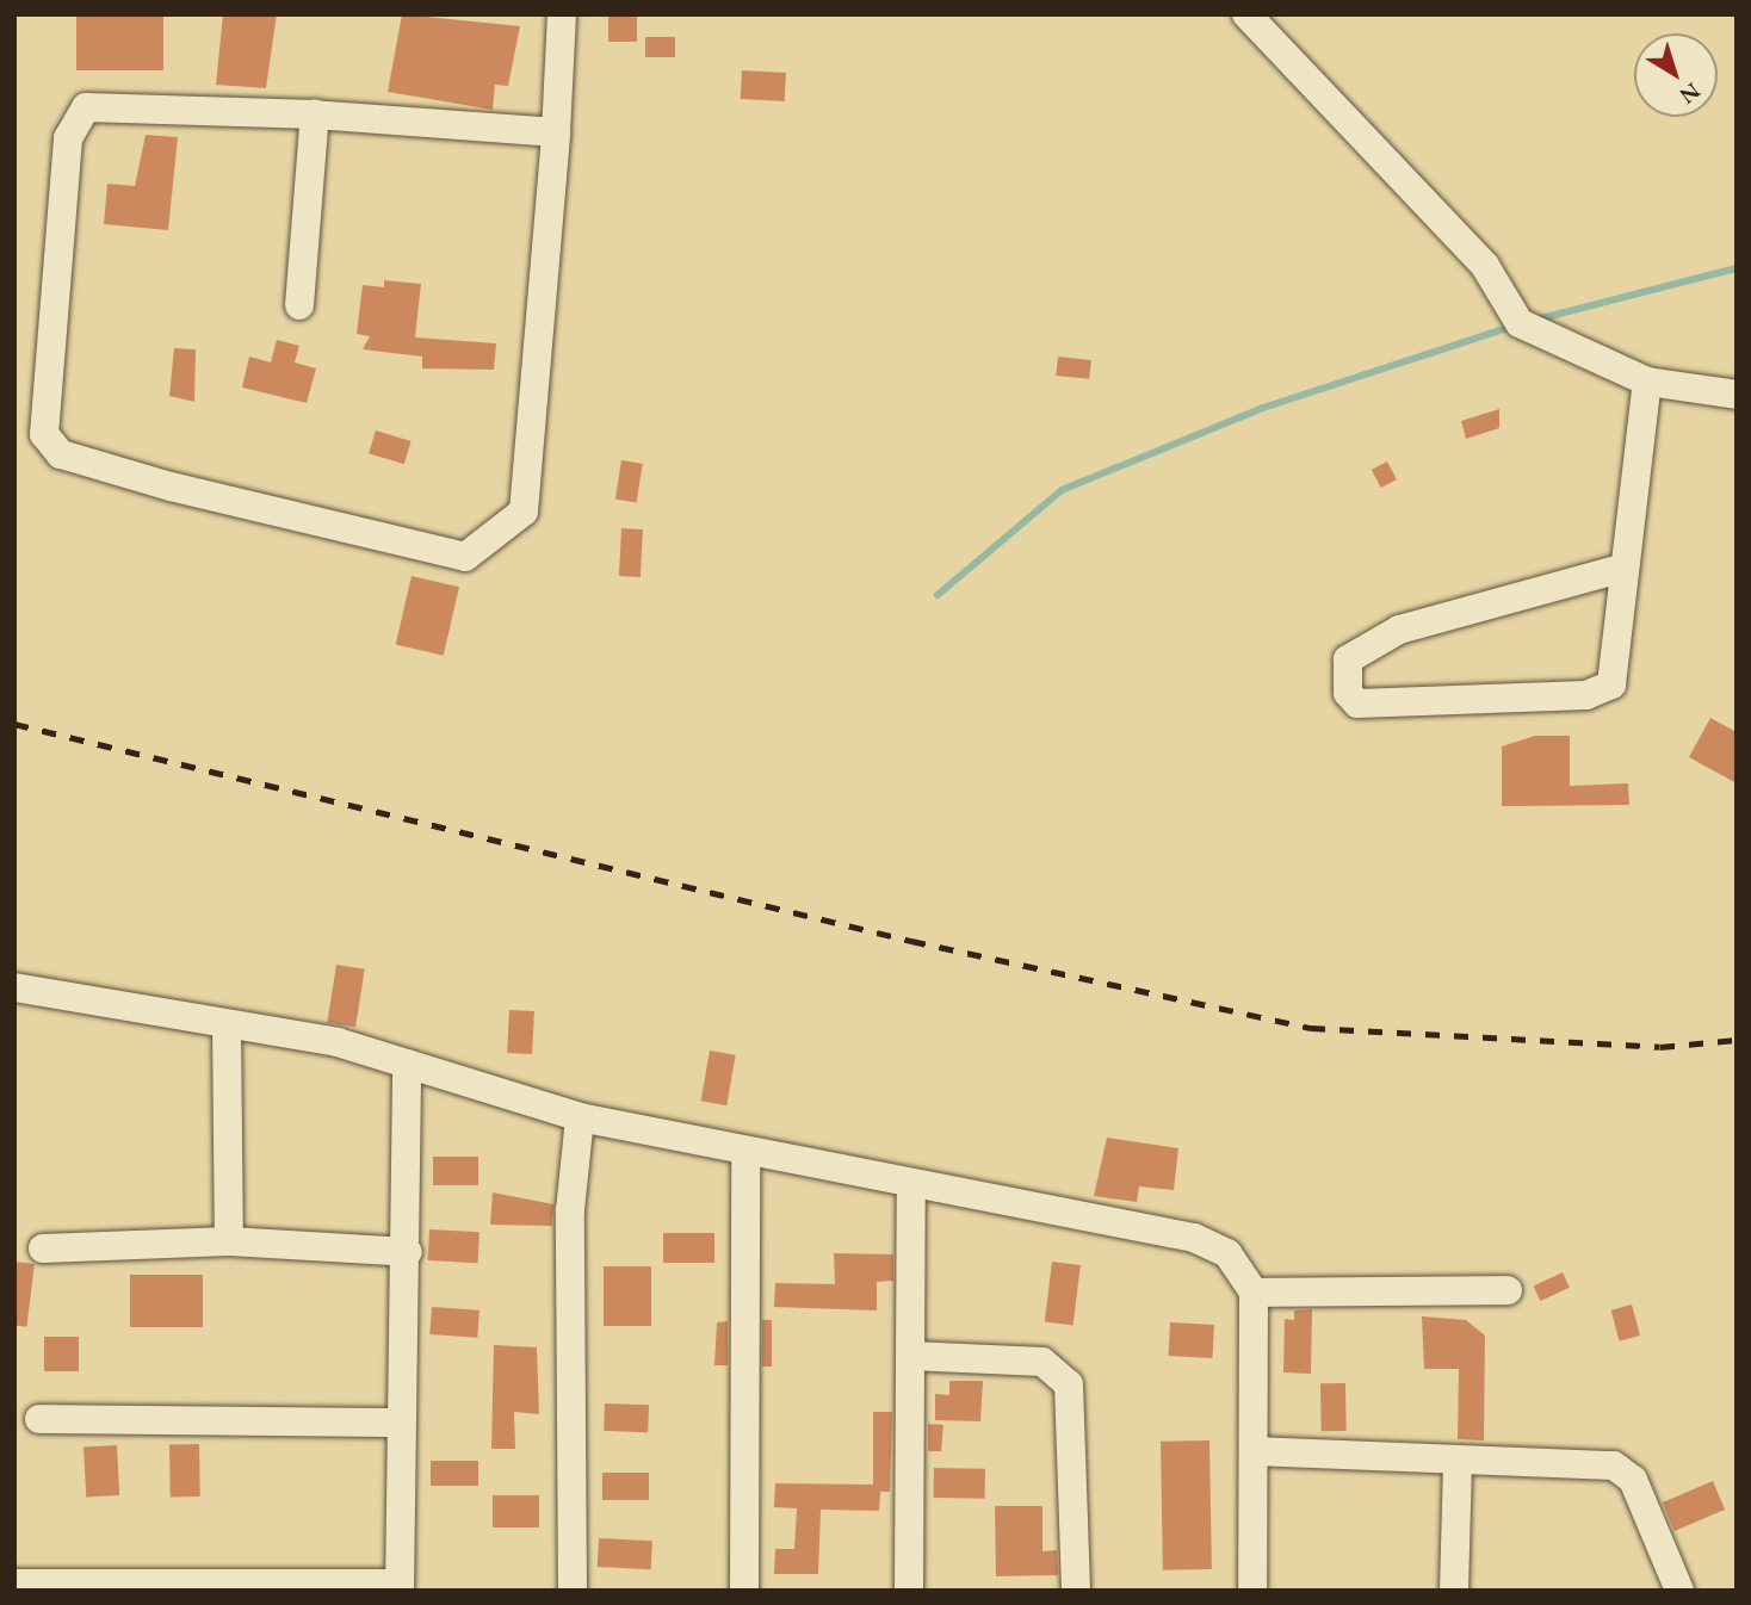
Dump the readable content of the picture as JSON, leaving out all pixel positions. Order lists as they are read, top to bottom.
{
  "north": "bottom right"
}
